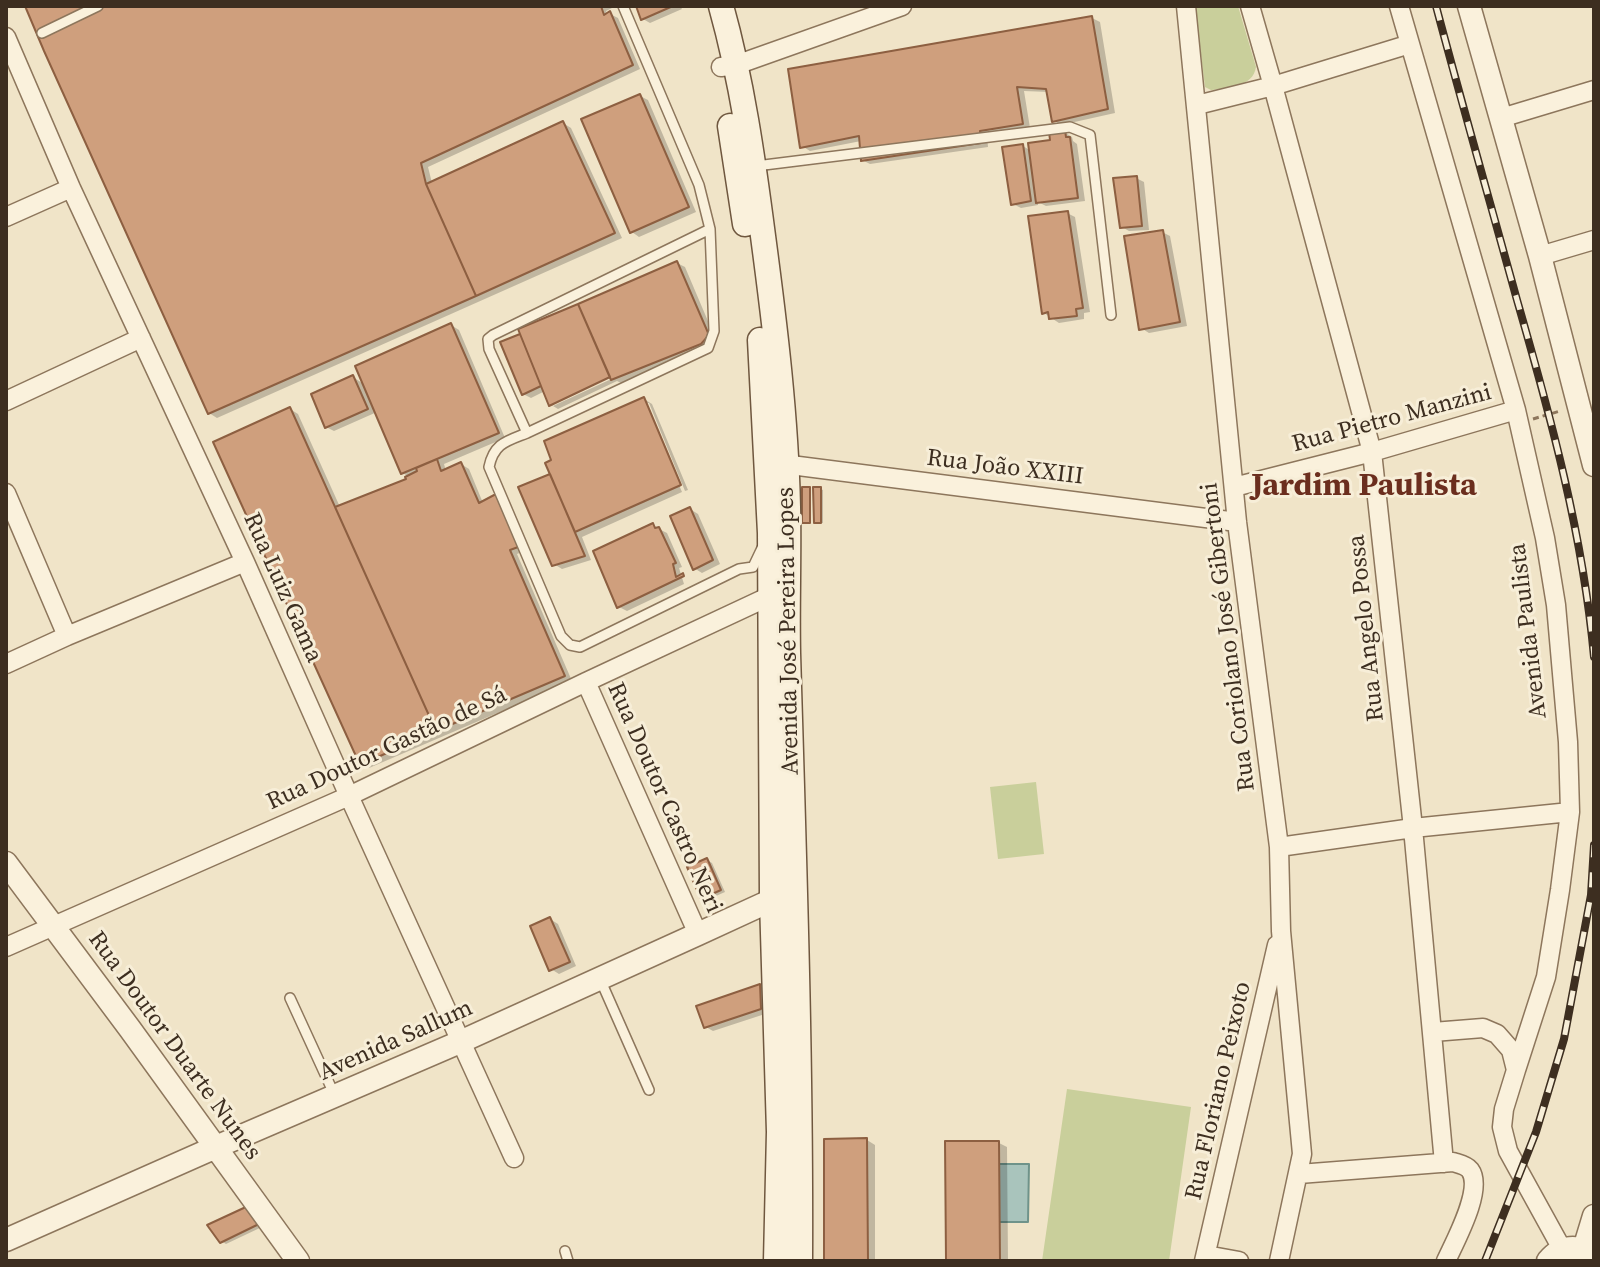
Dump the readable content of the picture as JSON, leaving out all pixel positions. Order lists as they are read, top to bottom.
{
  "streets": {
    "main road": ["Avenida José Pereira Lopes"],
    "street": [
      "Rua Pietro Manzini",
      "Rua João XXIII",
      "Rua Luiz Gama",
      "Rua Angelo Possa",
      "Avenida Paulista",
      "Rua Coriolano José Gibertoni",
      "Rua Doutor Gastão de Sá",
      "Rua Doutor Castro Neri",
      "Avenida Sallum",
      "Rua Doutor Duarte Nunes",
      "Rua Floriano Peixoto"
    ]
  },
  "crossings": [
    ["Rua Pietro Manzini", "Rua Angelo Possa"],
    ["Rua Pietro Manzini", "Avenida Paulista"],
    ["Rua Pietro Manzini", "Rua Coriolano José Gibertoni"],
    ["Rua João XXIII", "Avenida José Pereira Lopes"],
    ["Rua João XXIII", "Rua Coriolano José Gibertoni"],
    ["Rua Luiz Gama", "Rua Doutor Gastão de Sá"],
    ["Rua Luiz Gama", "Avenida Sallum"],
    ["Avenida José Pereira Lopes", "Rua Doutor Gastão de Sá"],
    ["Avenida José Pereira Lopes", "Avenida Sallum"],
    ["Rua Coriolano José Gibertoni", "Rua Floriano Peixoto"],
    ["Rua Doutor Gastão de Sá", "Rua Doutor Castro Neri"],
    ["Rua Doutor Gastão de Sá", "Rua Doutor Duarte Nunes"],
    ["Rua Doutor Castro Neri", "Avenida Sallum"],
    ["Avenida Sallum", "Rua Doutor Duarte Nunes"]
  ],
  "districts": ["Jardim Paulista"]
}
